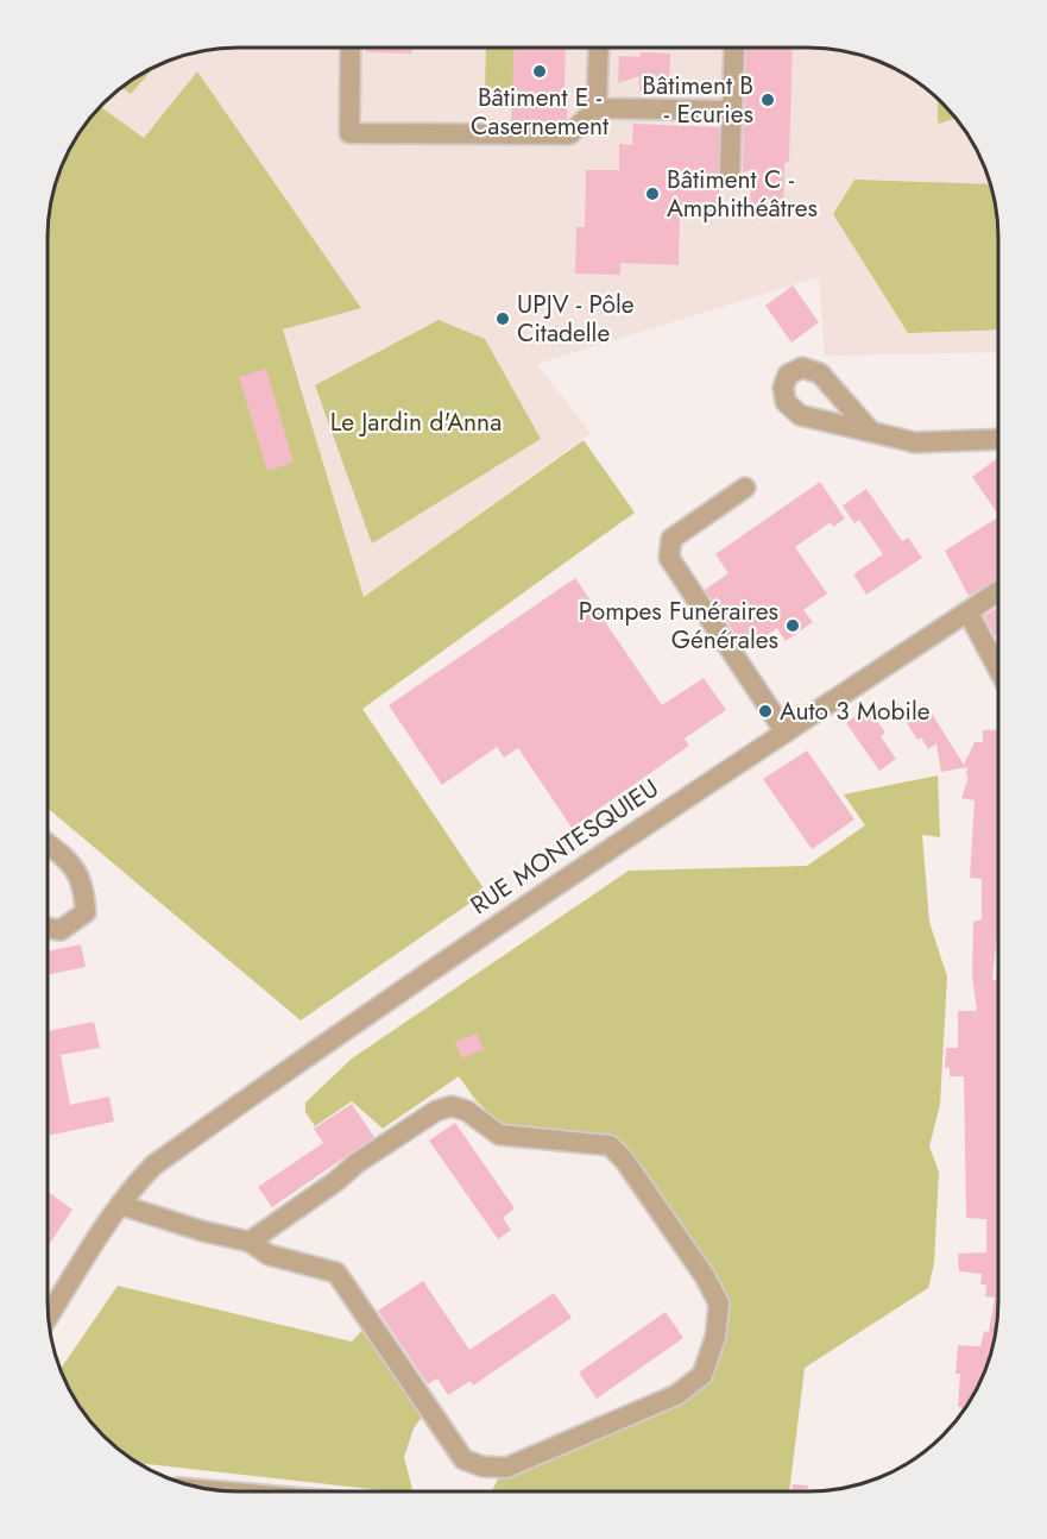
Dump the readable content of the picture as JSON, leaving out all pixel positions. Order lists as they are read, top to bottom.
{
  "streets": {
    "street": ["RUE MONTESQUIEU"]
  },
  "parks": ["Le Jardin d'Anna"],
  "places": [
    "Bâtiment E - Casernement",
    "Bâtiment B - Ecuries",
    "Bâtiment C - Amphithéâtres",
    "UPJV - Pôle Citadelle",
    "Pompes Funéraires Générales",
    "Auto 3 Mobile"
  ]
}
